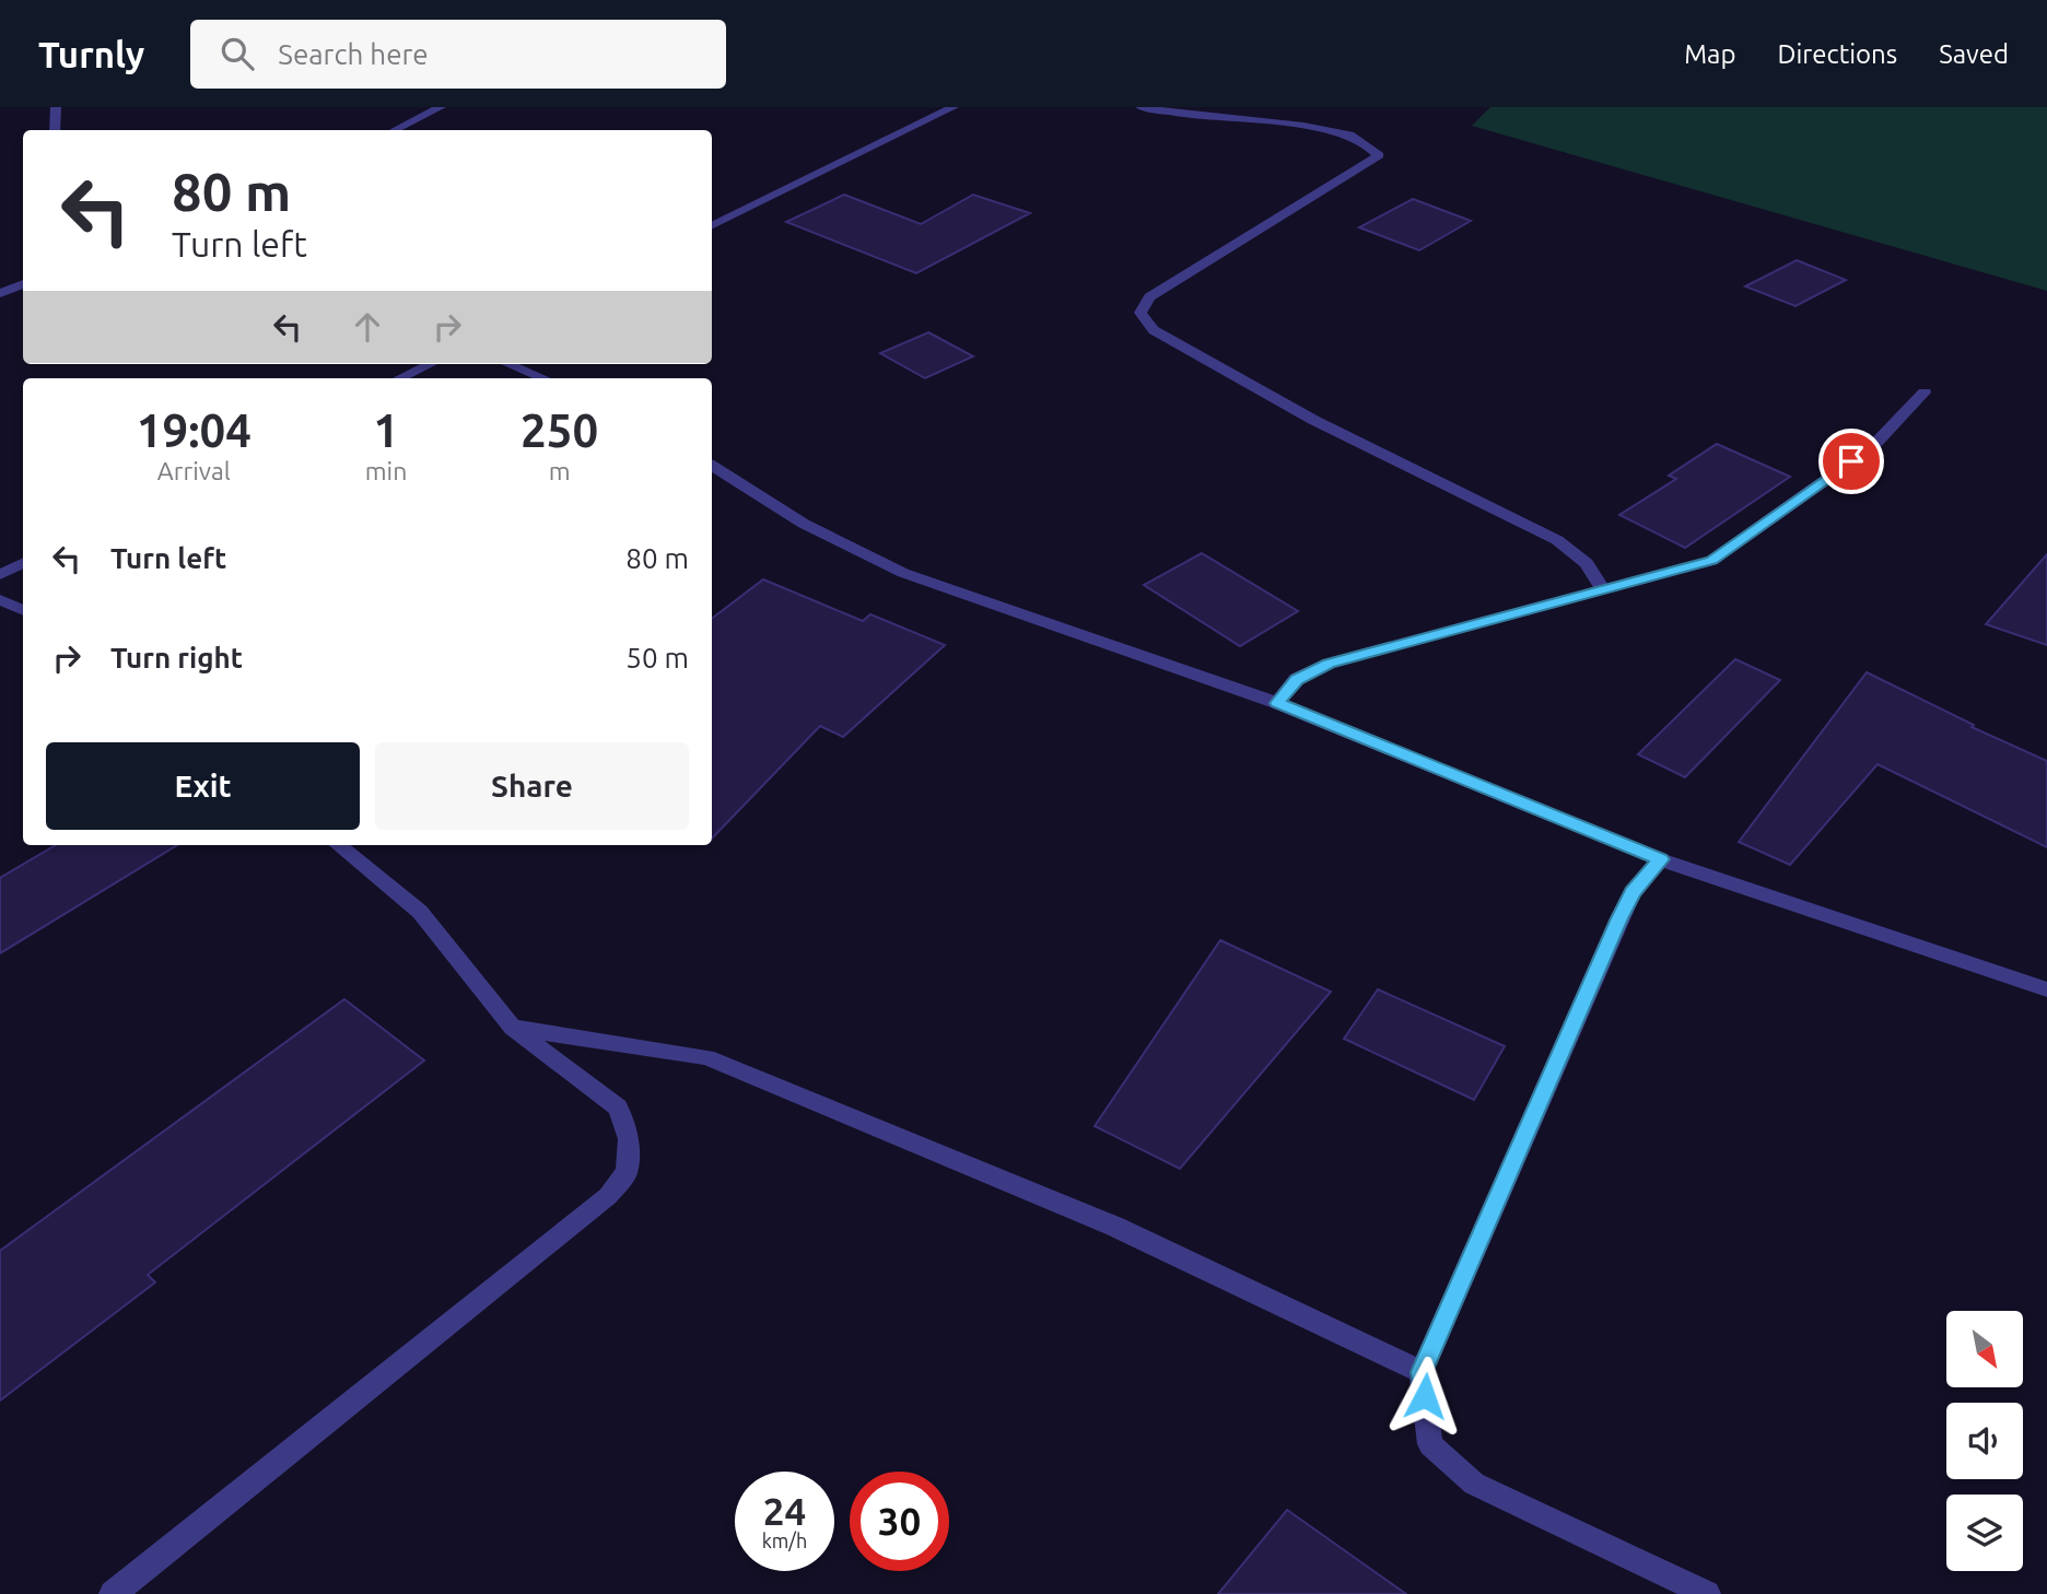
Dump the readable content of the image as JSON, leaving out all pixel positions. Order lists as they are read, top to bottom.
{
  "north": "bottom right",
  "page": {
    "header": "Turnly",
    "search": "Search here",
    "nav": ["Map", "Directions", "Saved"],
    "turn": ["80 m", "Turn left"],
    "eta": [
      "19:04",
      "Arrival",
      "1",
      "min",
      "250",
      "m"
    ],
    "list": [
      {
        "name": "Turn left",
        "value": "80 m"
      },
      {
        "name": "Turn right",
        "value": "50 m"
      }
    ],
    "buttons": ["Exit", "Share"],
    "speed": "24 km/h",
    "limit": "30"
  }
}
